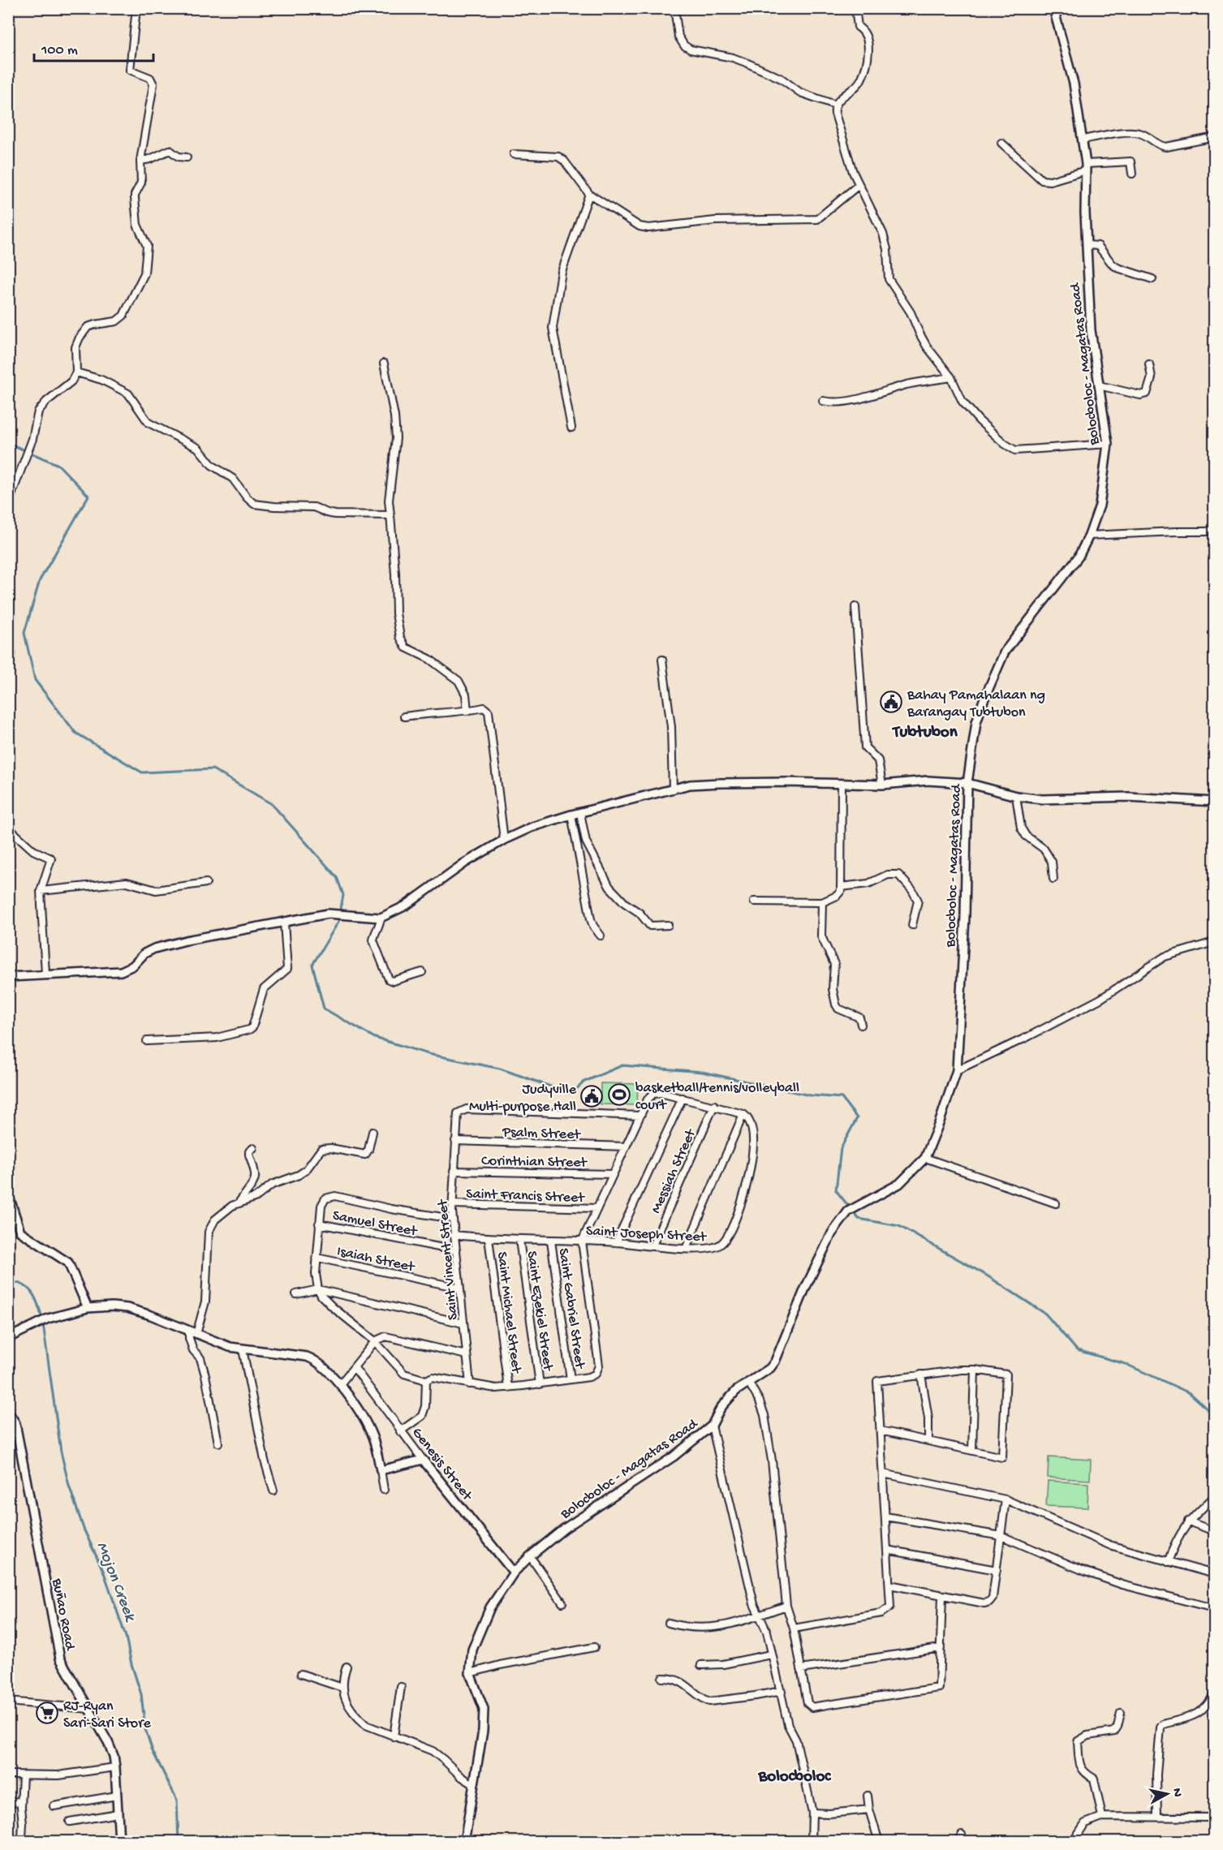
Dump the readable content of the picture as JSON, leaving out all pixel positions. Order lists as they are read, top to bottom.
{
  "streets": {
    "street": [
      "Bolocboloc - Magatas Road",
      "Psalm Street",
      "Corinthian Street",
      "Messiah Street",
      "Saint Francis Street",
      "Samuel Street",
      "Saint Joseph Street",
      "Isaiah Street",
      "Saint Vincent Street",
      "Saint Gabriel Street",
      "Saint Ezekiel Street",
      "Saint Michael Street",
      "Genesis Street",
      "Buñao Road"
    ]
  },
  "crossings": [
    ["Bolocboloc - Magatas Road", "Genesis Street"],
    ["Psalm Street", "Saint Vincent Street"],
    ["Corinthian Street", "Saint Vincent Street"],
    ["Messiah Street", "Saint Joseph Street"],
    ["Saint Francis Street", "Saint Vincent Street"],
    ["Samuel Street", "Saint Vincent Street"],
    ["Saint Joseph Street", "Saint Vincent Street"],
    ["Saint Joseph Street", "Saint Gabriel Street"],
    ["Saint Joseph Street", "Saint Ezekiel Street"],
    ["Saint Joseph Street", "Saint Michael Street"],
    ["Isaiah Street", "Saint Vincent Street"]
  ],
  "districts": ["Tubtubon", "Bolocboloc"],
  "water": ["Mojon Creek"],
  "places": {
    "public building": ["Bahay Pamahalaan ng Barangay Tubtubon", "Judyville Multi-purpose Hall"],
    "sports": ["basketball/tennis/volleyball court"],
    "supermarket": ["RJ-Ryan Sari-Sari Store"]
  },
  "scale_bar": "100 m",
  "north": "right"
}
